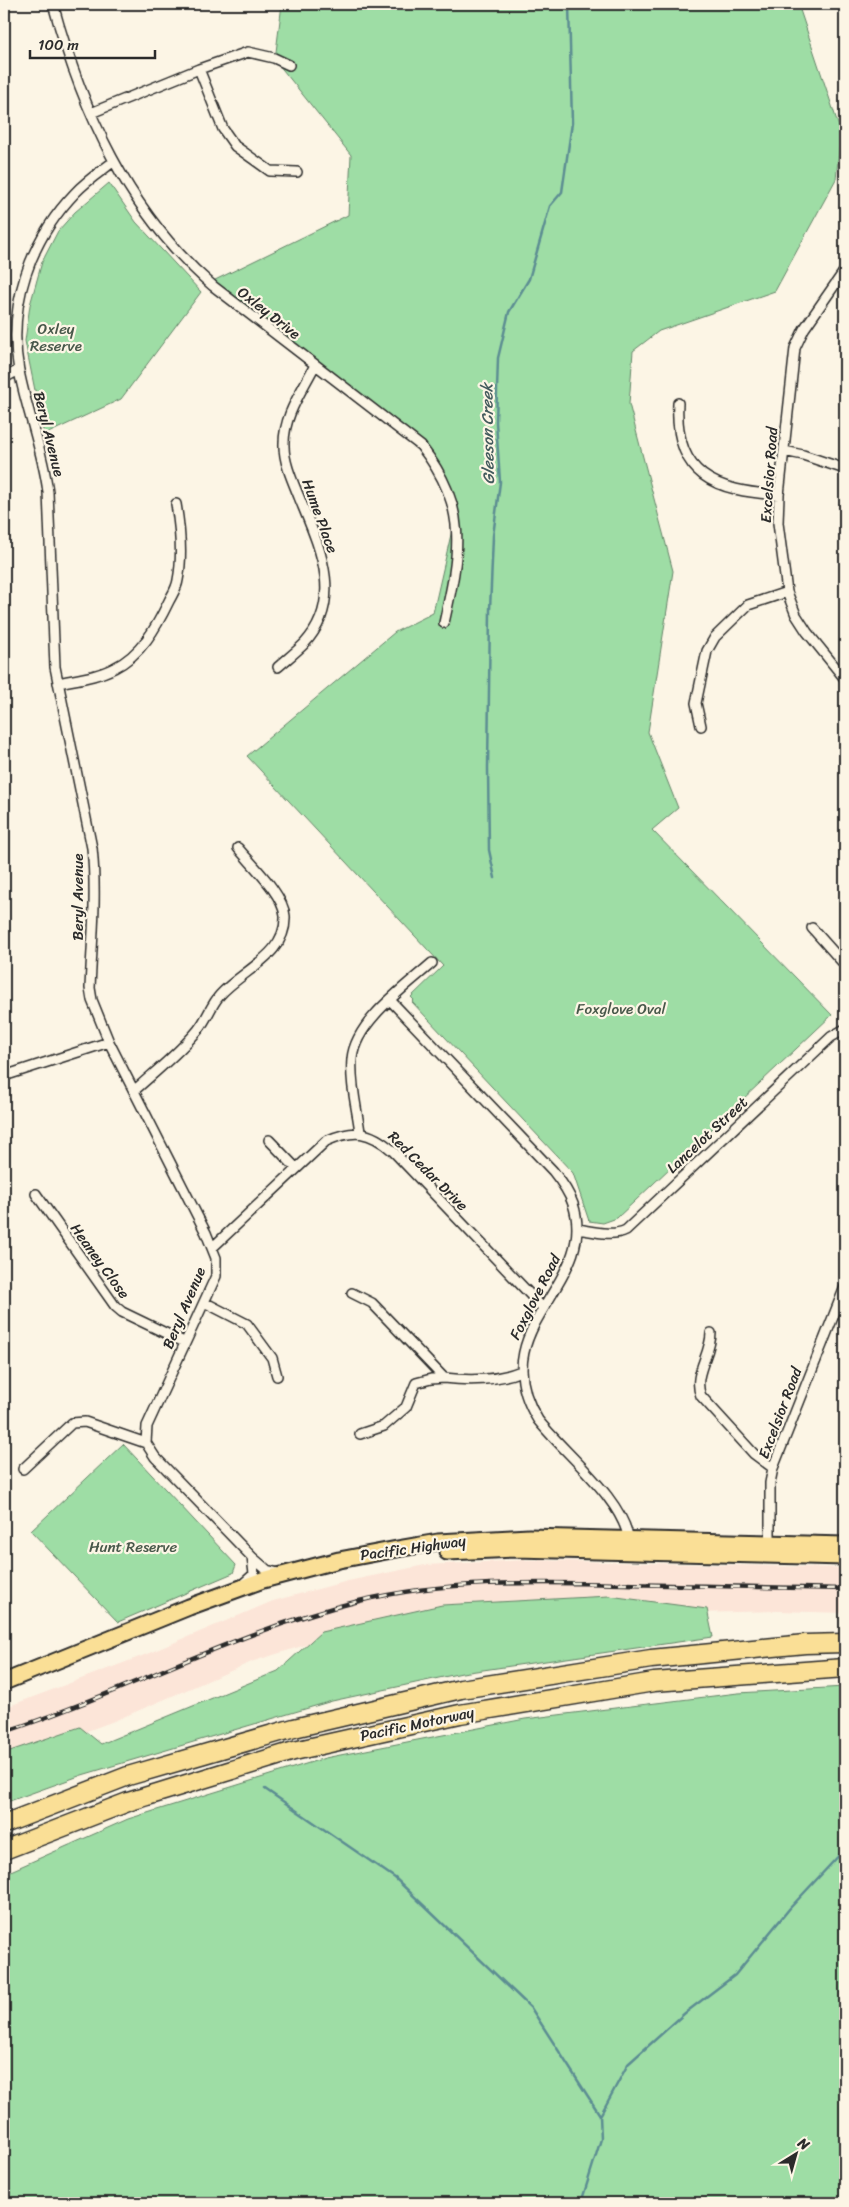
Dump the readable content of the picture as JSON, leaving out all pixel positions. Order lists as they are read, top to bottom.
{
  "streets": {
    "highway": ["Pacific Motorway"],
    "main road": ["Pacific Highway"],
    "street": [
      "Oxley Drive",
      "Beryl Avenue",
      "Excelsior Road",
      "Hume Place",
      "Lancelot Street",
      "Red Cedar Drive",
      "Heaney Close",
      "Foxglove Road"
    ]
  },
  "crossings": [
    ["Oxley Drive", "Beryl Avenue"],
    ["Oxley Drive", "Hume Place"],
    ["Beryl Avenue", "Heaney Close"],
    ["Excelsior Road", "Pacific Highway"],
    ["Lancelot Street", "Foxglove Road"],
    ["Red Cedar Drive", "Foxglove Road"],
    ["Foxglove Road", "Pacific Highway"]
  ],
  "water": ["Gleeson Creek"],
  "parks": ["Oxley Reserve", "Foxglove Oval", "Hunt Reserve"],
  "scale_bar": "100 m",
  "north": "top right"
}
